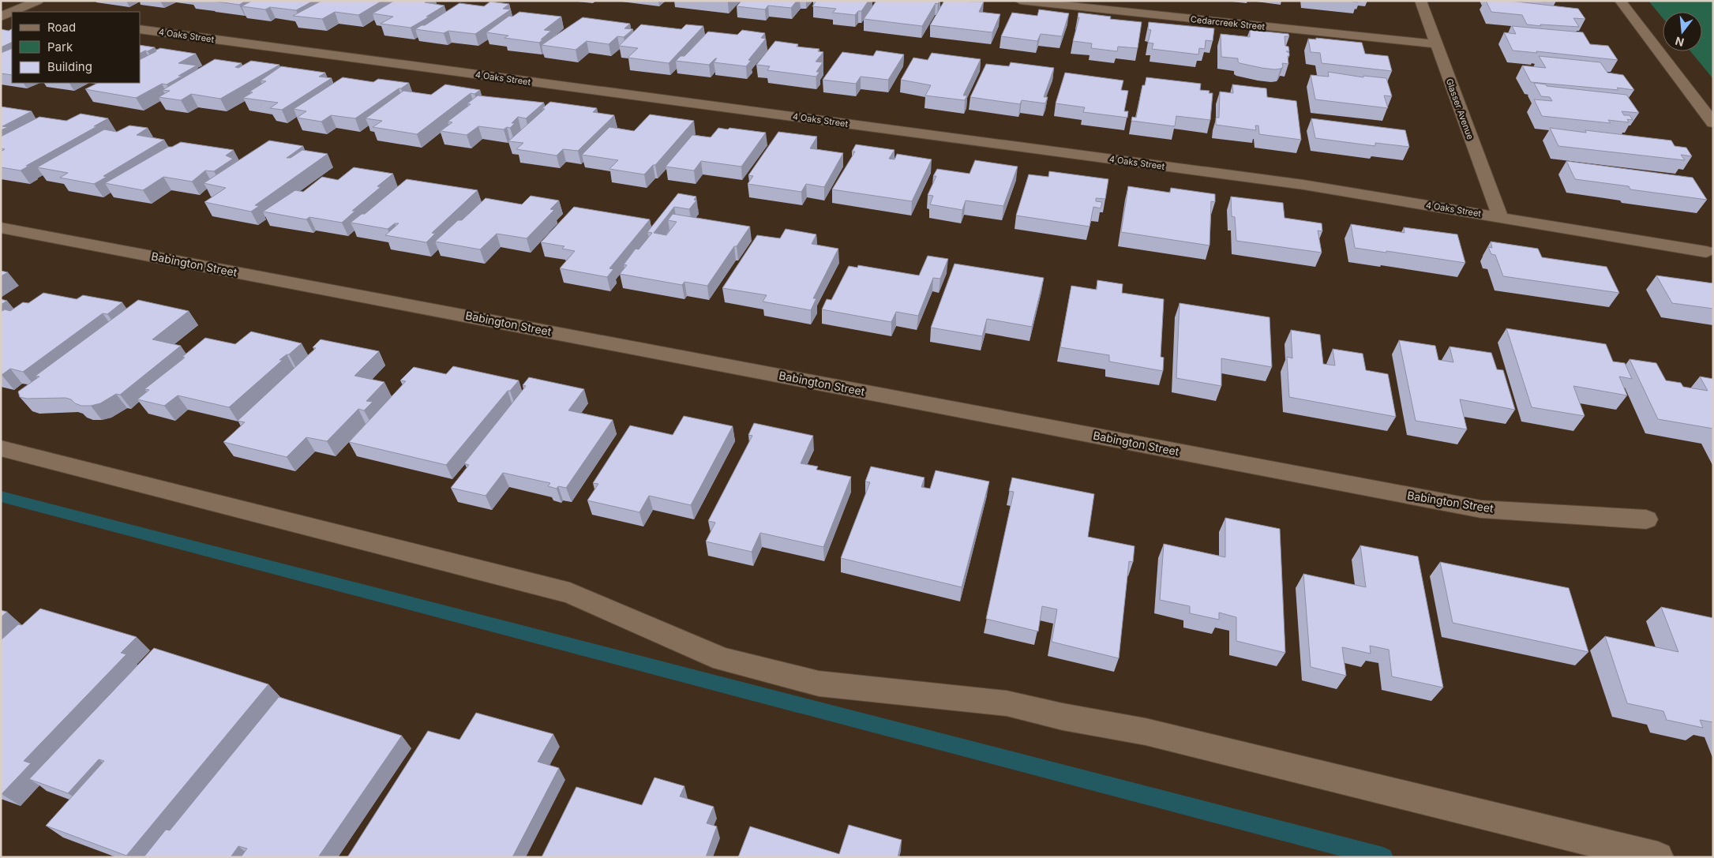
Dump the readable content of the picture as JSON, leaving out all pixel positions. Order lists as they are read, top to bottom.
{
  "streets": {
    "street": [
      "Cedarcreek Street",
      "4 Oaks Street",
      "Glasser Avenue",
      "Babington Street"
    ]
  },
  "crossings": [
    ["Cedarcreek Street", "Glasser Avenue"],
    ["4 Oaks Street", "Glasser Avenue"]
  ],
  "legend": ["Road", "Park", "Building"],
  "north": "bottom"
}
